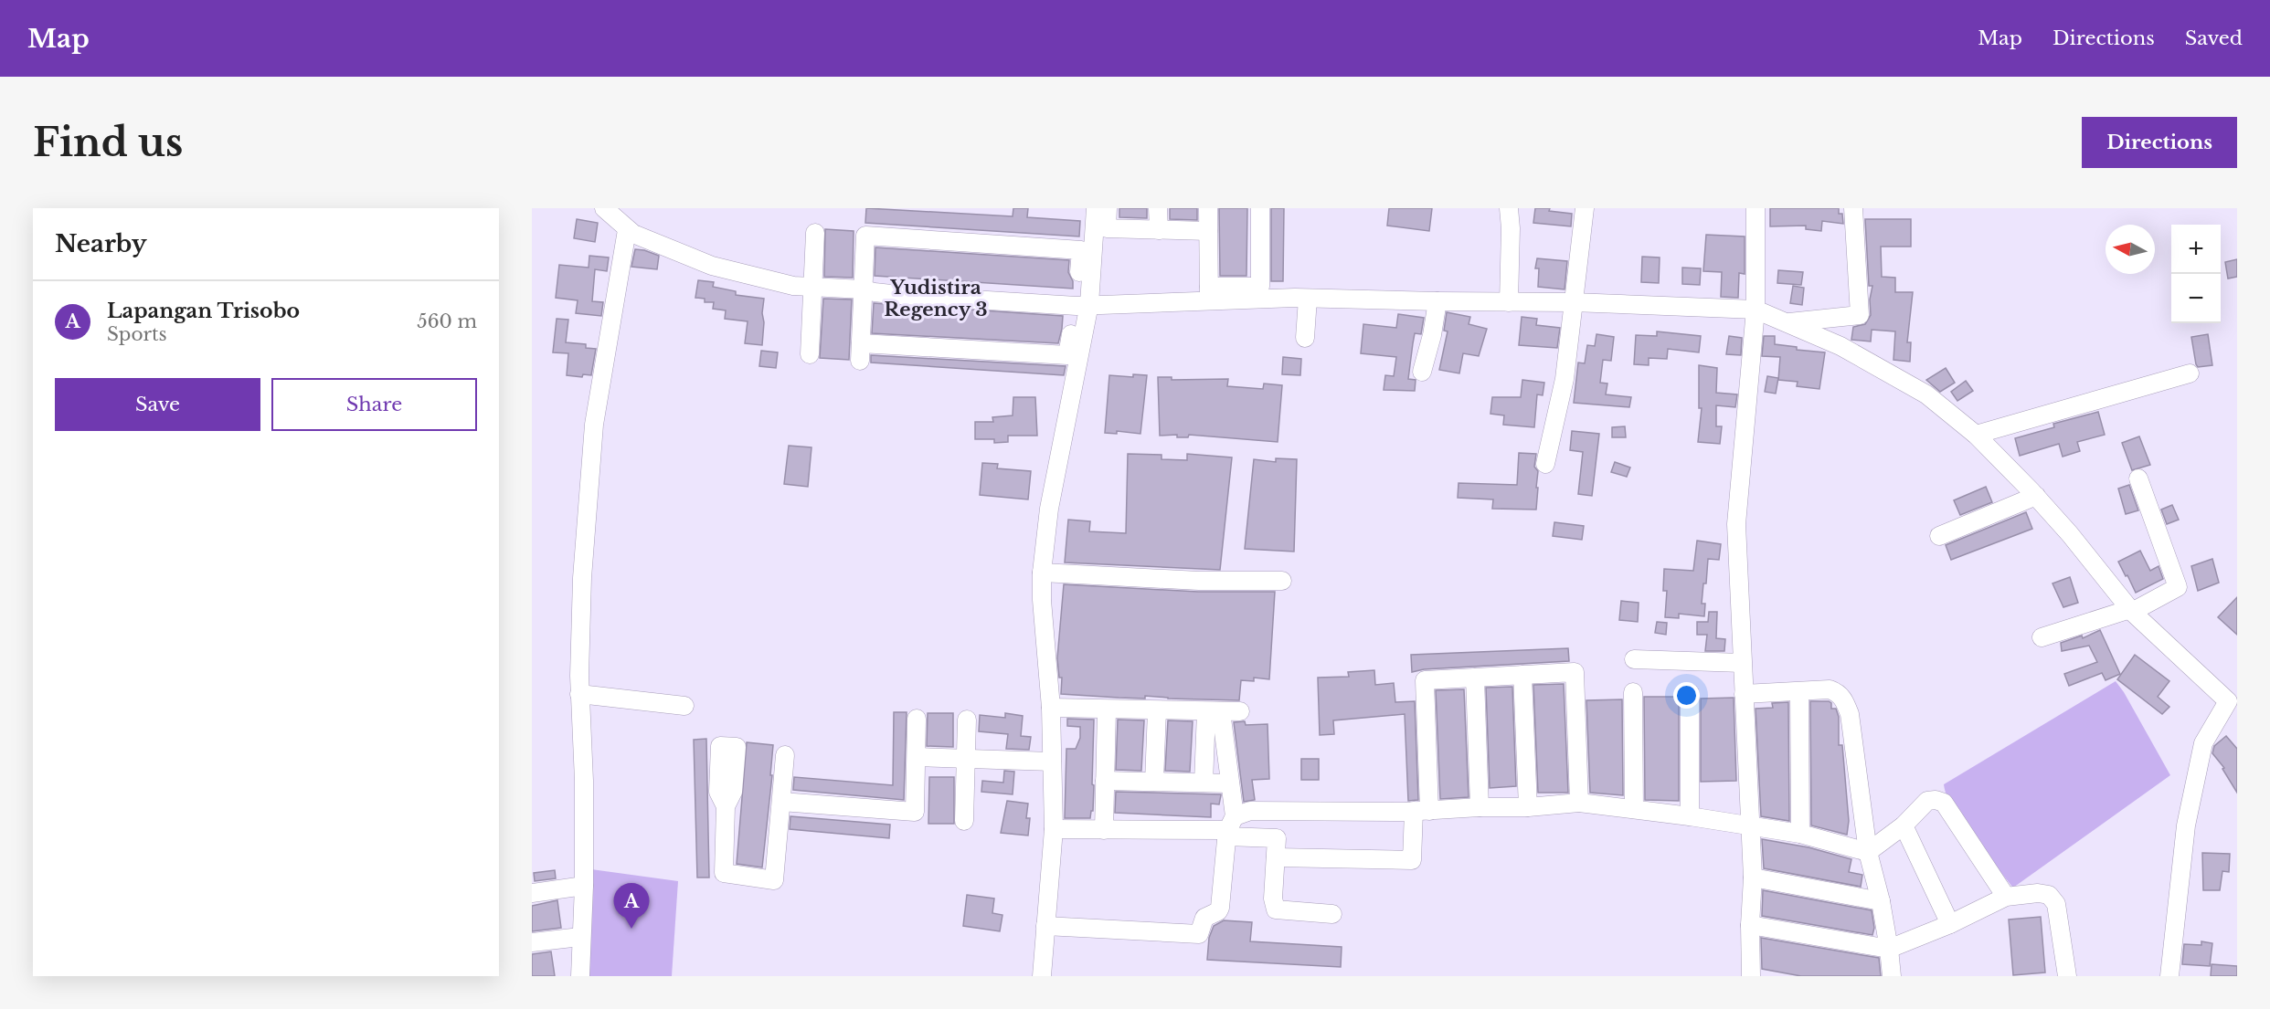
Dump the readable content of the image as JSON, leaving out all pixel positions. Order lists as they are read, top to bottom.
{
  "districts": ["Yudistira Regency 3"],
  "north": "left",
  "page": {
    "header": "Map",
    "nav": ["Map", "Directions", "Saved"],
    "buttons": [
      "Directions",
      ["Save", "Share"]
    ],
    "title": "Find us",
    "heading": "Nearby",
    "map_buttons": ["+", "−"],
    "list": [
      {
        "mark": "A",
        "name": "Lapangan Trisobo",
        "note": "Sports",
        "value": "560 m"
      }
    ],
    "pins": "A"
  }
}
